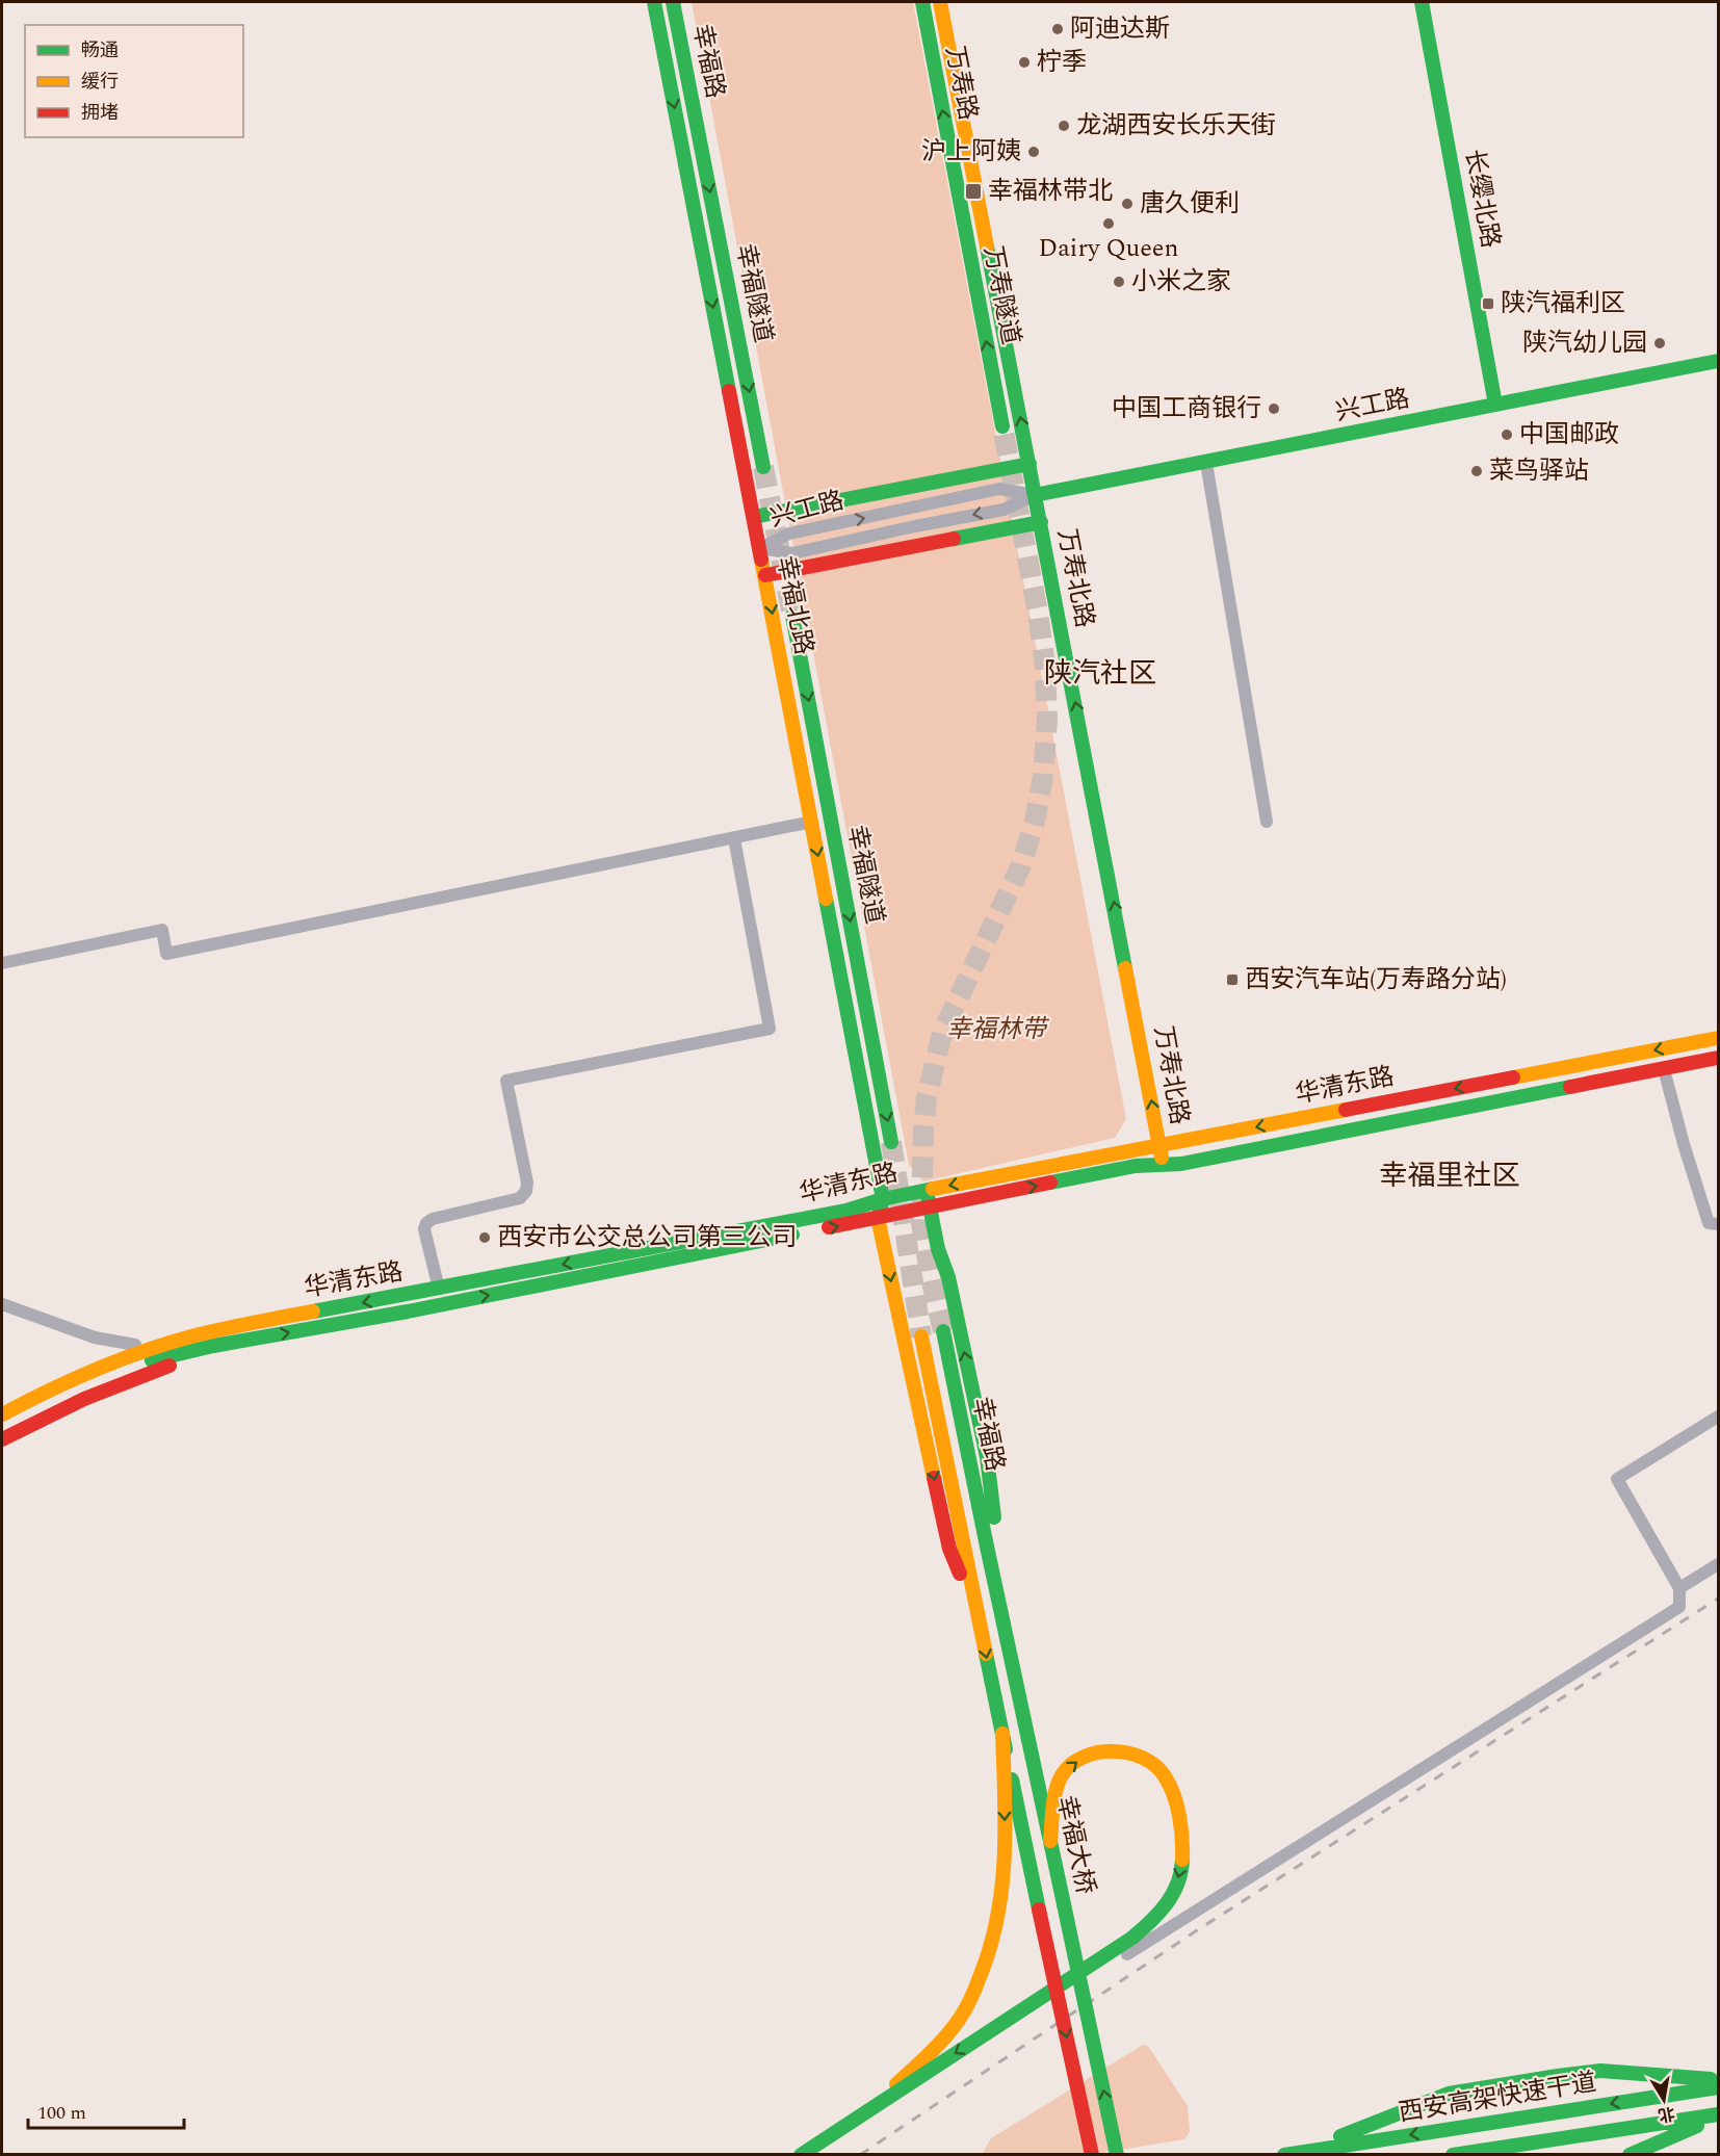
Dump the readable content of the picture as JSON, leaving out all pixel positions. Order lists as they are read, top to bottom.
{
  "streets": {
    "main road": [
      "幸福路",
      "万寿路",
      "长缨北路",
      "幸福隧道",
      "万寿隧道",
      "兴工路",
      "万寿北路",
      "幸福北路",
      "华清东路",
      "幸福大桥",
      "西安高架快速干道"
    ]
  },
  "crossings": [
    ["幸福路", "幸福隧道"],
    ["幸福路", "幸福大桥"],
    ["万寿路", "万寿隧道"],
    ["长缨北路", "兴工路"],
    ["兴工路", "万寿北路"],
    ["兴工路", "幸福北路"],
    ["万寿北路", "华清东路"],
    ["幸福北路", "华清东路"]
  ],
  "one_way": [
    "万寿路",
    "幸福隧道",
    "万寿隧道",
    "万寿北路",
    "幸福北路"
  ],
  "districts": ["陕汽社区", "幸福里社区"],
  "parks": ["幸福林带"],
  "places": {
    "other": [
      "阿迪达斯",
      "柠季",
      "龙湖西安长乐天街",
      "沪上阿姨",
      "唐久便利",
      "Dairy Queen",
      "小米之家",
      "陕汽幼儿园",
      "中国工商银行",
      "中国邮政",
      "菜鸟驿站",
      "西安市公交总公司第三公司"
    ],
    "transit": ["幸福林带北", "陕汽福利区", "西安汽车站(万寿路分站)"]
  },
  "legend": ["畅通", "缓行", "拥堵"],
  "scale_bar": "100 m",
  "north": "bottom"
}
